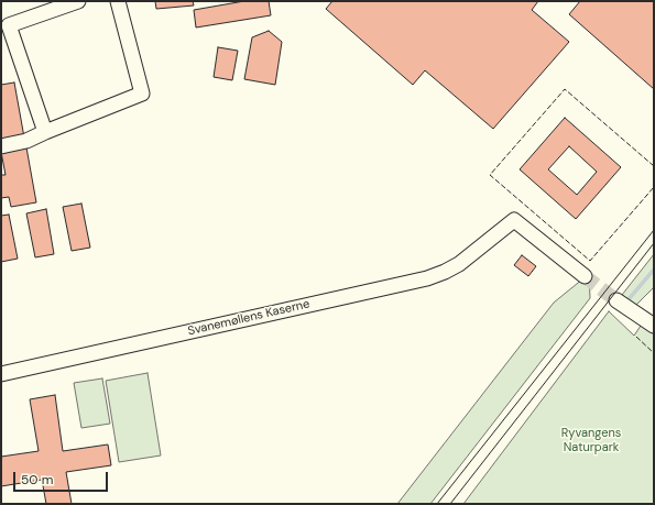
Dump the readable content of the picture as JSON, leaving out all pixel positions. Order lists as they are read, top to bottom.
{
  "streets": {
    "lane": ["Svanemøllens Kaserne"]
  },
  "parks": ["Ryvangens Naturpark"],
  "scale_bar": "50 m"
}
